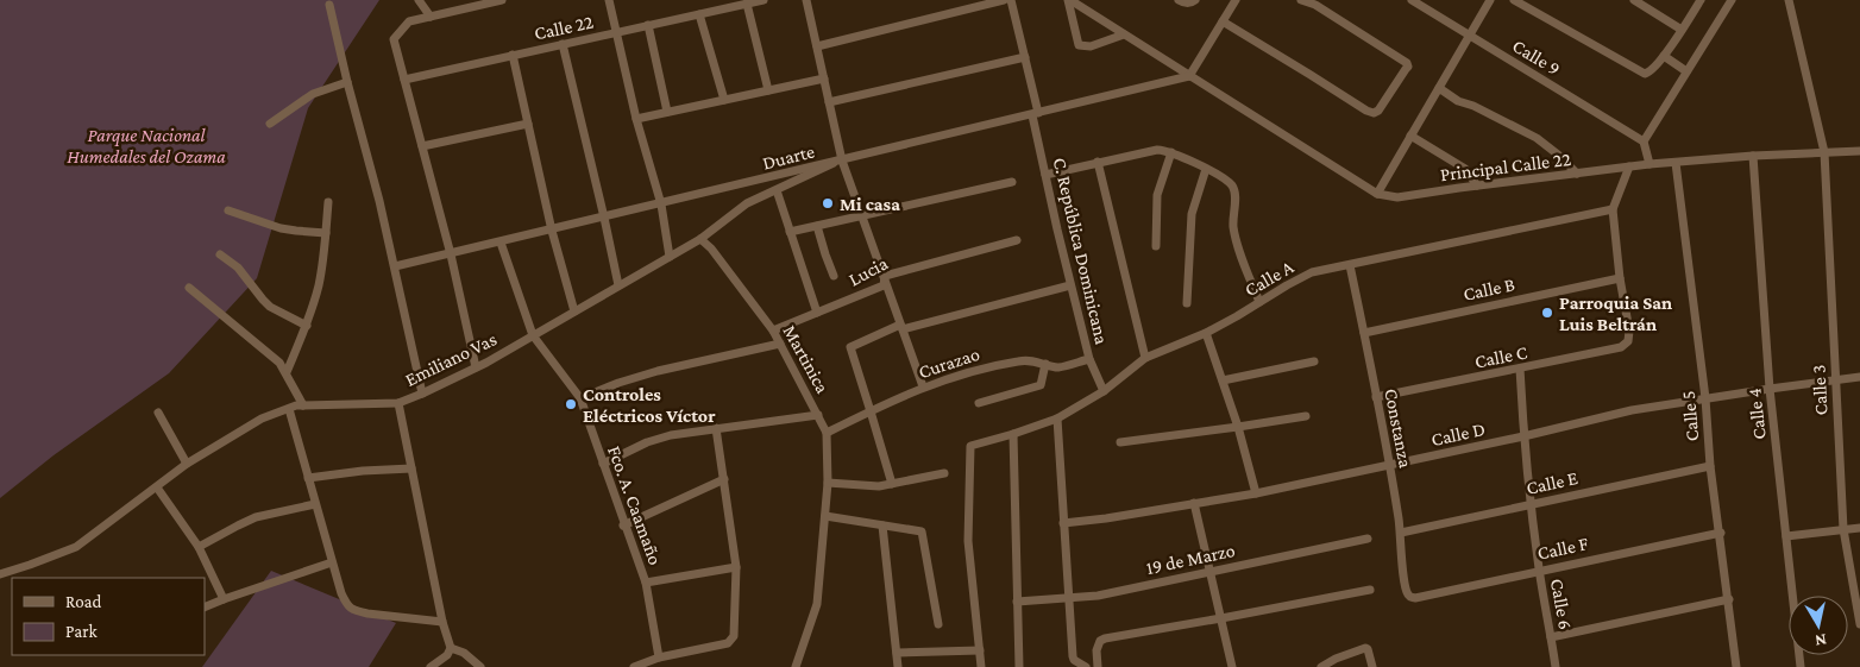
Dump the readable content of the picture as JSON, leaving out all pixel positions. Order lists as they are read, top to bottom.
{
  "streets": {
    "street": [
      "Calle 22",
      "Calle 9",
      "Duarte",
      "Principal Calle 22",
      "C. República Dominicana",
      "Lucia",
      "Calle A",
      "Calle B",
      "Calle C",
      "Emiliano Vas",
      "Martinica",
      "Curazao",
      "Calle 3",
      "Calle 4",
      "Calle 5",
      "Constanza",
      "Calle D",
      "Calle E",
      "Fco. A. Caamaño",
      "Calle F",
      "19 de Marzo",
      "Calle 6"
    ]
  },
  "crossings": [
    ["Duarte", "Principal Calle 22"],
    ["Duarte", "C. República Dominicana"],
    ["Duarte", "Emiliano Vas"],
    ["Duarte", "Fco. A. Caamaño"],
    ["Principal Calle 22", "Calle 3"],
    ["Principal Calle 22", "Calle 4"],
    ["Principal Calle 22", "Calle 5"],
    ["C. República Dominicana", "Calle A"],
    ["C. República Dominicana", "Curazao"],
    ["Lucia", "Martinica"],
    ["Calle A", "Constanza"],
    ["Calle B", "Calle C"],
    ["Calle B", "Constanza"],
    ["Calle C", "Constanza"],
    ["Calle C", "Calle 6"],
    ["Emiliano Vas", "Martinica"],
    ["Emiliano Vas", "Fco. A. Caamaño"],
    ["Martinica", "Curazao"],
    ["Calle 3", "Calle D"],
    ["Calle 4", "Calle D"],
    ["Calle 5", "Calle D"],
    ["Calle 5", "Calle E"],
    ["Calle 5", "Calle F"],
    ["Constanza", "Calle D"],
    ["Constanza", "Calle E"],
    ["Constanza", "Calle F"],
    ["Calle D", "Calle 6"],
    ["Calle E", "Calle 6"],
    ["Calle F", "Calle 6"]
  ],
  "parks": ["Parque Nacional Humedales del Ozama"],
  "places": ["Mi casa", "Parroquia San Luis Beltrán", "Controles Eléctricos Víctor"],
  "legend": ["Road", "Park"],
  "north": "bottom"
}
